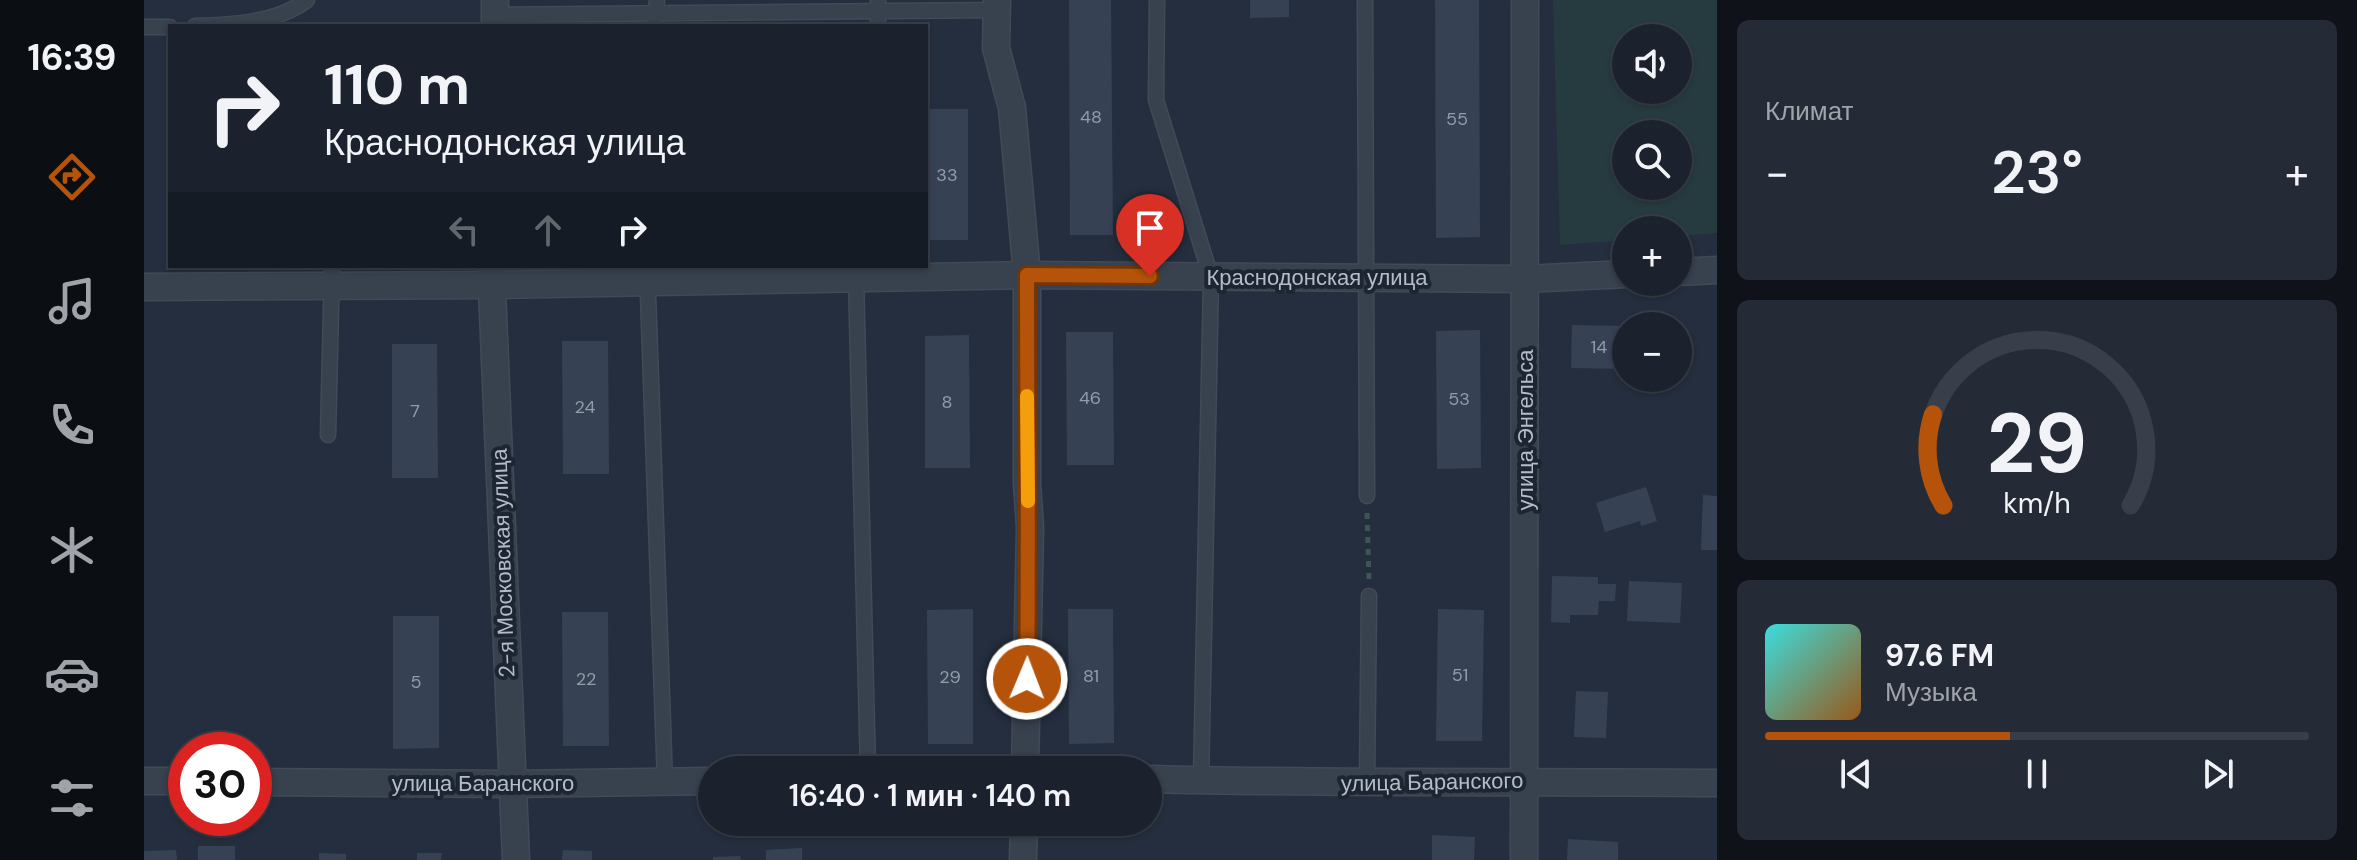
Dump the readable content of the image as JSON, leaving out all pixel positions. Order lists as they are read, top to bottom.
{
  "streets": {
    "street": [
      "Краснодонская улица",
      "улица Энгельса",
      "2-я Московская улица",
      "улица Баранского"
    ]
  },
  "crossings": [
    ["Краснодонская улица", "улица Энгельса"],
    ["Краснодонская улица", "2-я Московская улица"],
    ["улица Энгельса", "улица Баранского"],
    ["2-я Московская улица", "улица Баранского"]
  ],
  "house_numbers": [
    "48",
    "55",
    "33",
    "14",
    "46",
    "53",
    "8",
    "24",
    "7",
    "51",
    "81",
    "29",
    "22",
    "5"
  ],
  "page": {
    "tabs": "16:39",
    "tile": "Климат",
    "map_buttons": ["+", "−"],
    "turn": ["110 m", "Краснодонская улица"],
    "heat": ["−", "23°", "+"],
    "song": ["97.6 FM", "Музыка"],
    "limit": "30",
    "trip": "16:40 · 1 мин · 140 m",
    "gauge": ["29", "km/h"]
  }
}
